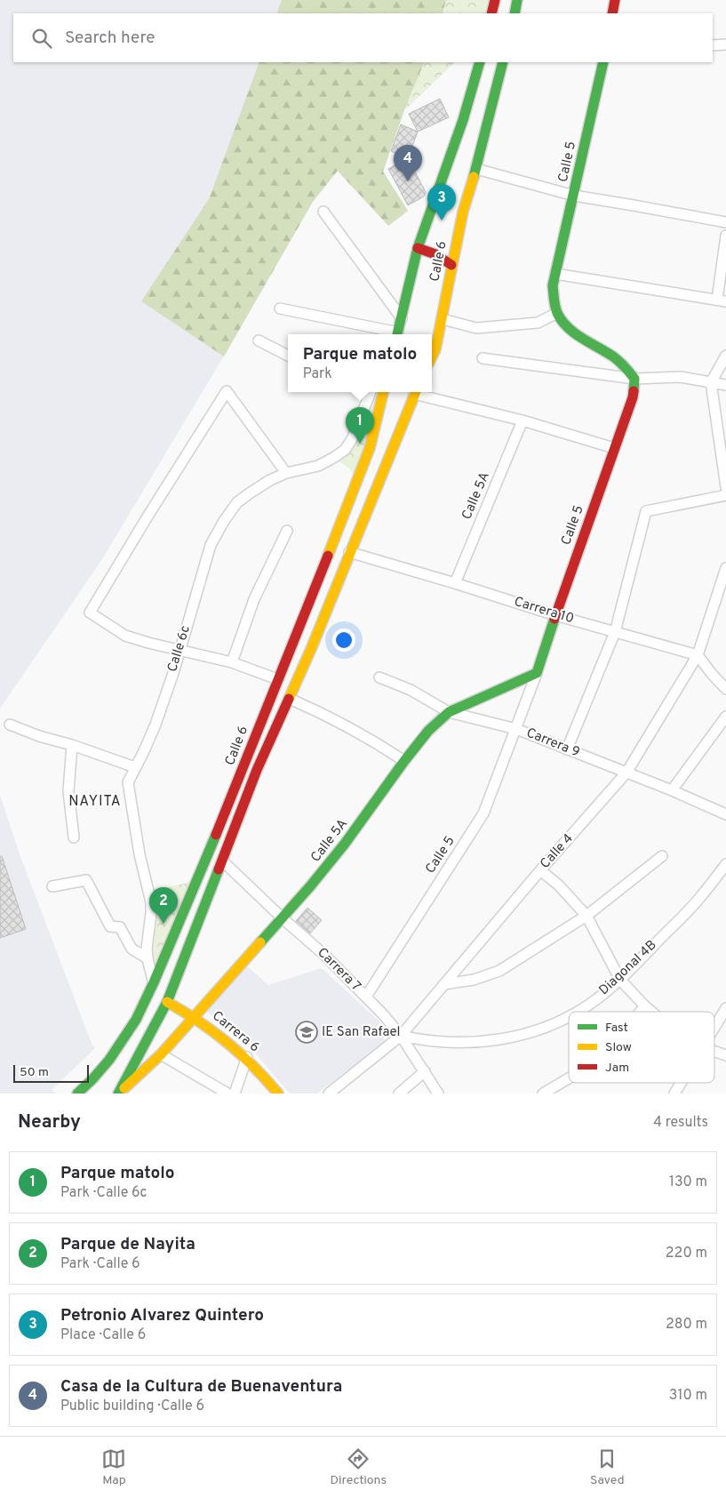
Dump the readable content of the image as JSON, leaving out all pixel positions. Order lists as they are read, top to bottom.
{
  "streets": {
    "main road": [
      "Calle 5",
      "Calle 6",
      "Calle 5A",
      "Carrera 6"
    ],
    "street": [
      "Carrera 10",
      "Calle 6c",
      "Carrera 9",
      "Calle 4",
      "Diagonal 4B",
      "Carrera 7"
    ]
  },
  "crossings": [
    ["Calle 5", "Calle 5A"],
    ["Calle 5", "Carrera 10"],
    ["Calle 5", "Carrera 9"],
    ["Calle 5", "Carrera 7"],
    ["Calle 6", "Calle 5A"],
    ["Calle 6", "Carrera 10"],
    ["Calle 6", "Calle 6c"],
    ["Calle 6", "Carrera 7"],
    ["Calle 6", "Carrera 6"],
    ["Calle 5A", "Carrera 10"],
    ["Calle 5A", "Carrera 9"],
    ["Calle 5A", "Carrera 7"],
    ["Calle 5A", "Carrera 6"],
    ["Carrera 10", "Calle 4"],
    ["Carrera 9", "Calle 4"],
    ["Calle 4", "Diagonal 4B"],
    ["Calle 4", "Carrera 7"],
    ["Diagonal 4B", "Carrera 7"]
  ],
  "districts": ["NAYITA"],
  "places": {
    "school or university": ["IE San Rafael"]
  },
  "legend": ["Fast", "Slow", "Jam"],
  "scale_bar": "50 m",
  "page": {
    "search": "Search here",
    "pins": [
      "4",
      "3",
      "1",
      "2"
    ],
    "popup": ["Parque matolo", "Park"],
    "scale": "50 m",
    "heading": ["Nearby", "4 results"],
    "list": [
      {
        "mark": "1",
        "name": "Parque matolo",
        "note": "Park · Calle 6c",
        "value": "130 m"
      },
      {
        "mark": "2",
        "name": "Parque de Nayita",
        "note": "Park · Calle 6",
        "value": "220 m"
      },
      {
        "mark": "3",
        "name": "Petronio Alvarez Quintero",
        "note": "Place · Calle 6",
        "value": "280 m"
      },
      {
        "mark": "4",
        "name": "Casa de la Cultura de Buenaventura",
        "note": "Public building · Calle 6",
        "value": "310 m"
      }
    ],
    "nav": ["Map", "Directions", "Saved"]
  }
}
